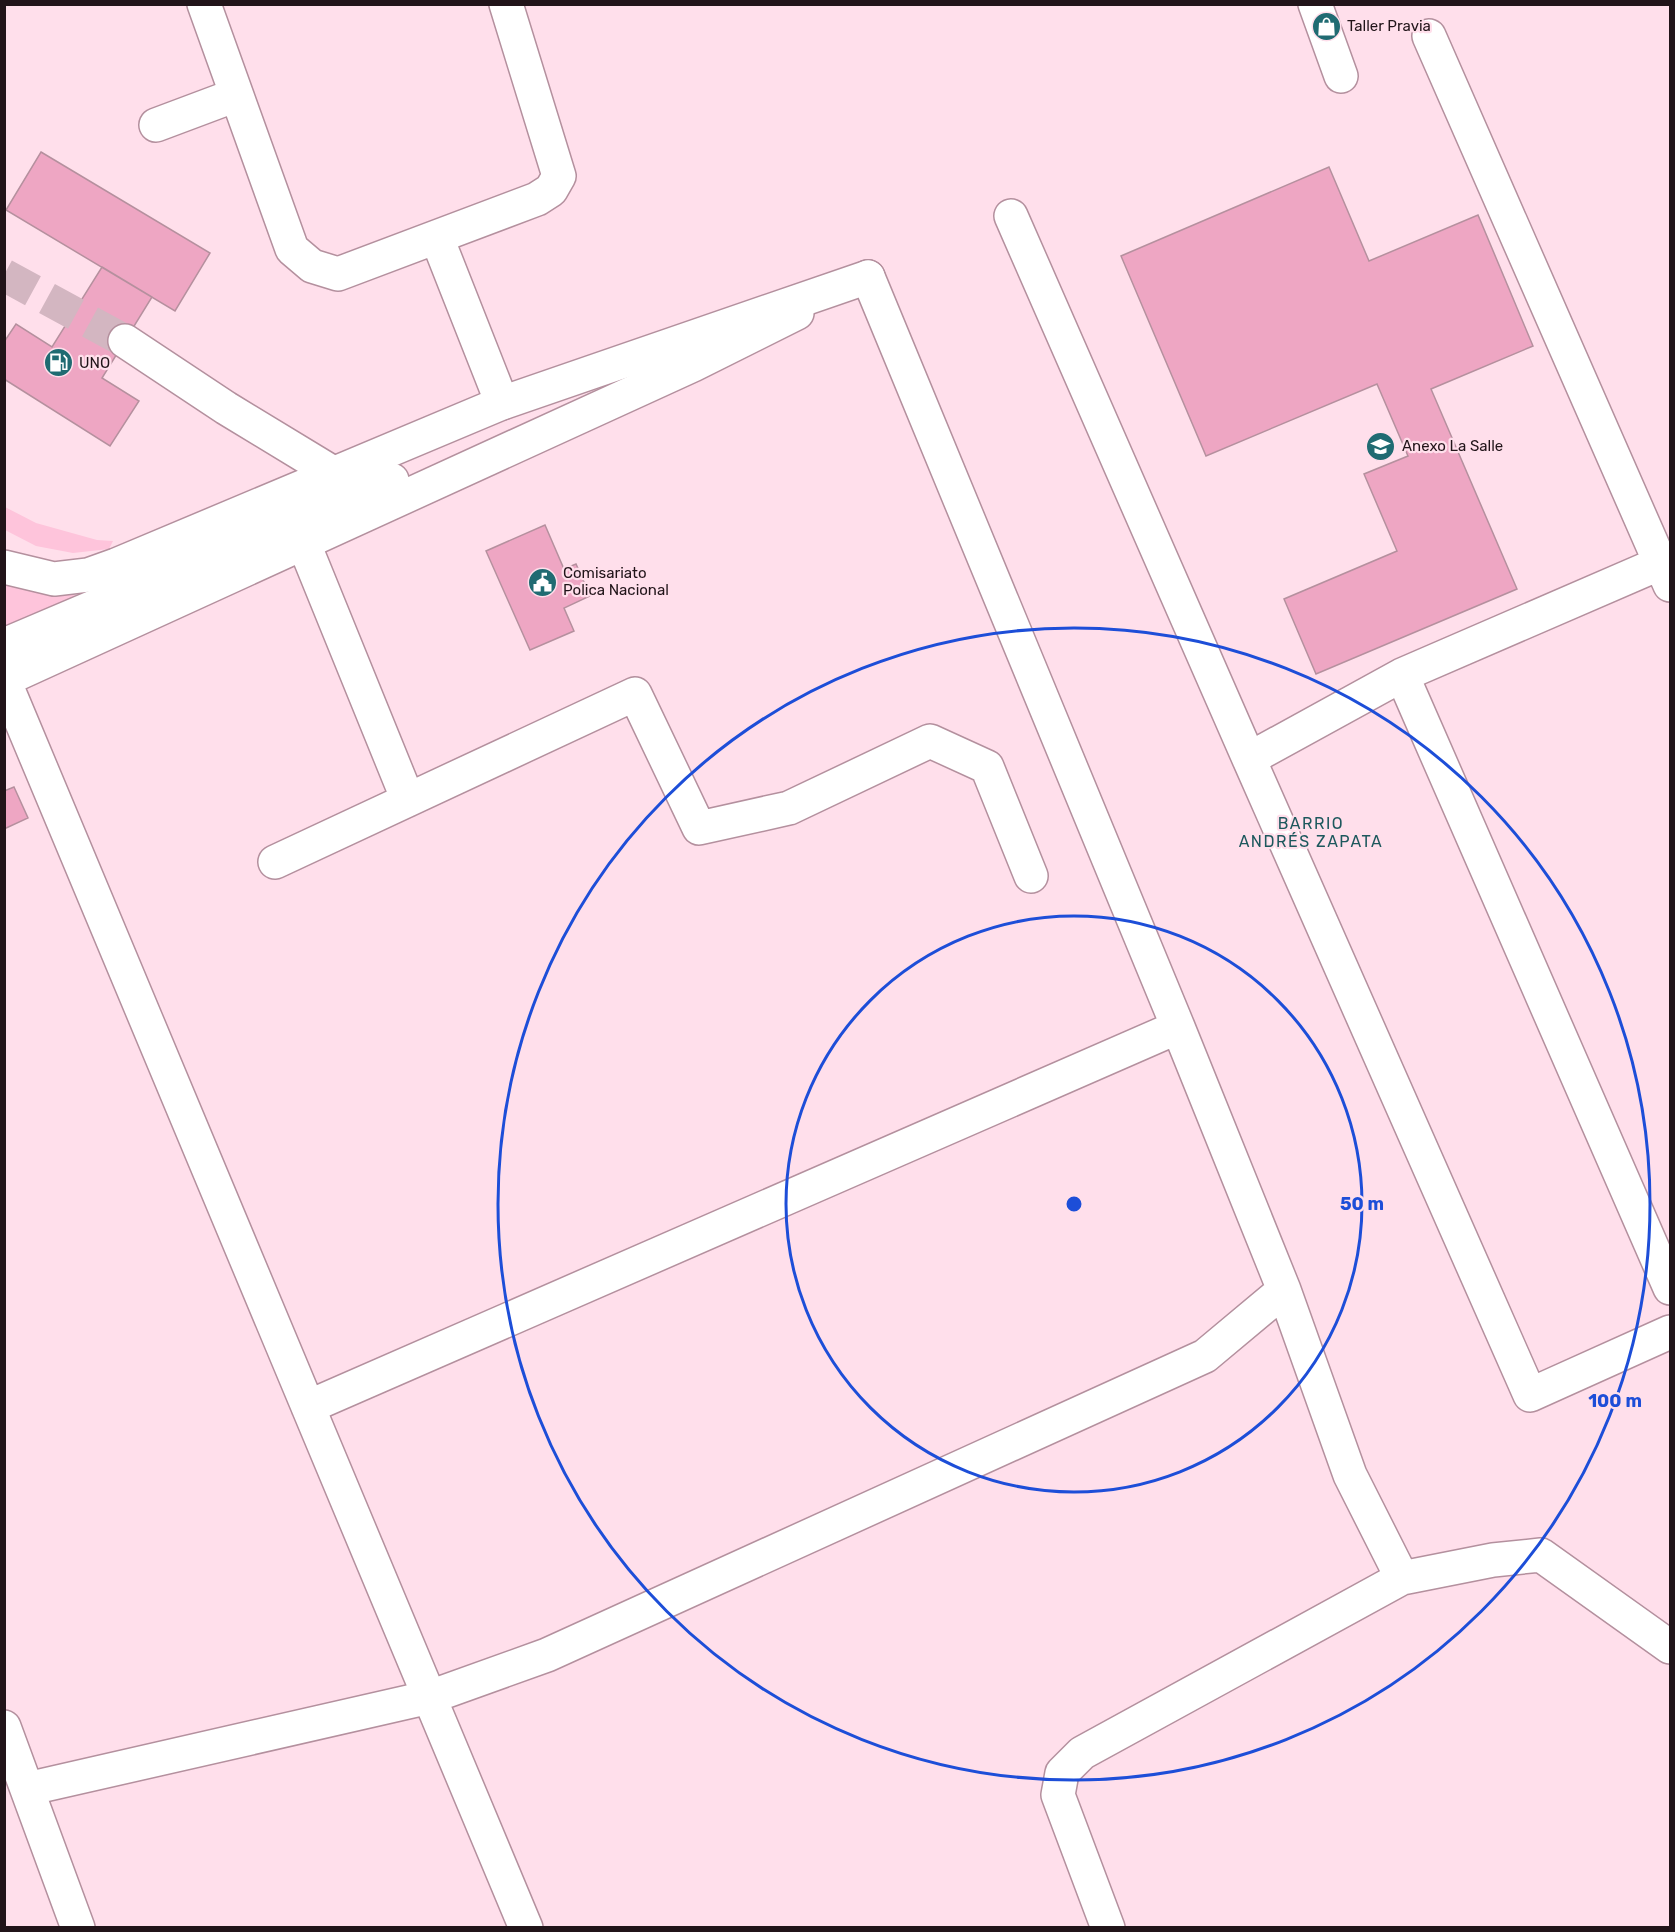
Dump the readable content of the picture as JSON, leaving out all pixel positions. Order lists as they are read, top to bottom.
{
  "districts": ["BARRIO ANDRÉS ZAPATA"],
  "places": {
    "shop": ["Taller Pravia"],
    "fuel station": ["UNO"],
    "school or university": ["Anexo La Salle"],
    "public building": ["Comisariato Polica Nacional"]
  },
  "rings": ["50 m", "100 m"]
}
